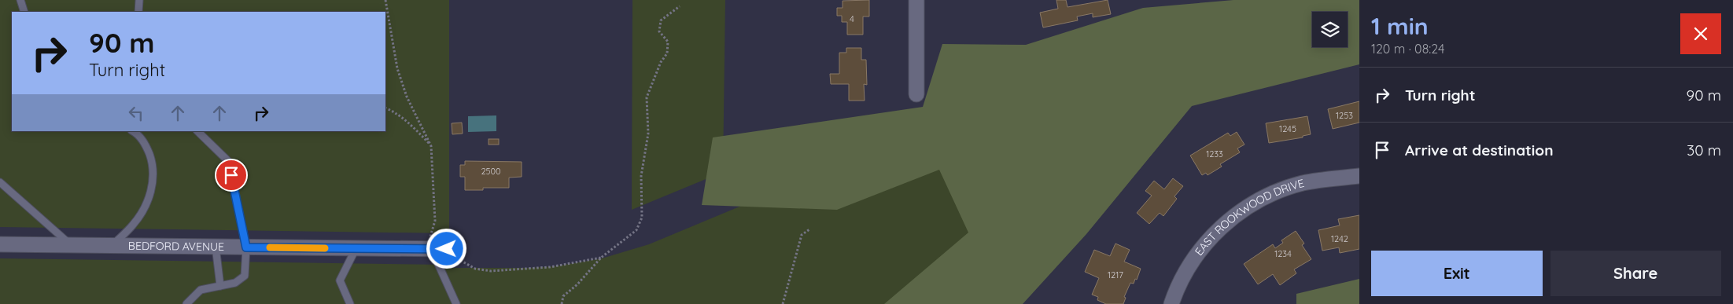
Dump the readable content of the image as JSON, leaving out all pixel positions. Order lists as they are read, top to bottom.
{
  "streets": {
    "street": ["EAST ROOKWOOD DRIVE", "BEDFORD AVENUE"]
  },
  "house_numbers": [
    "4",
    "1253",
    "1245",
    "1233",
    "2500",
    "1242",
    "1234",
    "1217"
  ],
  "page": {
    "heading": ["1 min", "120 m · 08:24"],
    "turn": ["90 m", "Turn right"],
    "list": [
      {
        "name": "Turn right",
        "value": "90 m"
      },
      {
        "name": "Arrive at destination",
        "value": "30 m"
      }
    ],
    "buttons": ["Exit", "Share"]
  }
}
